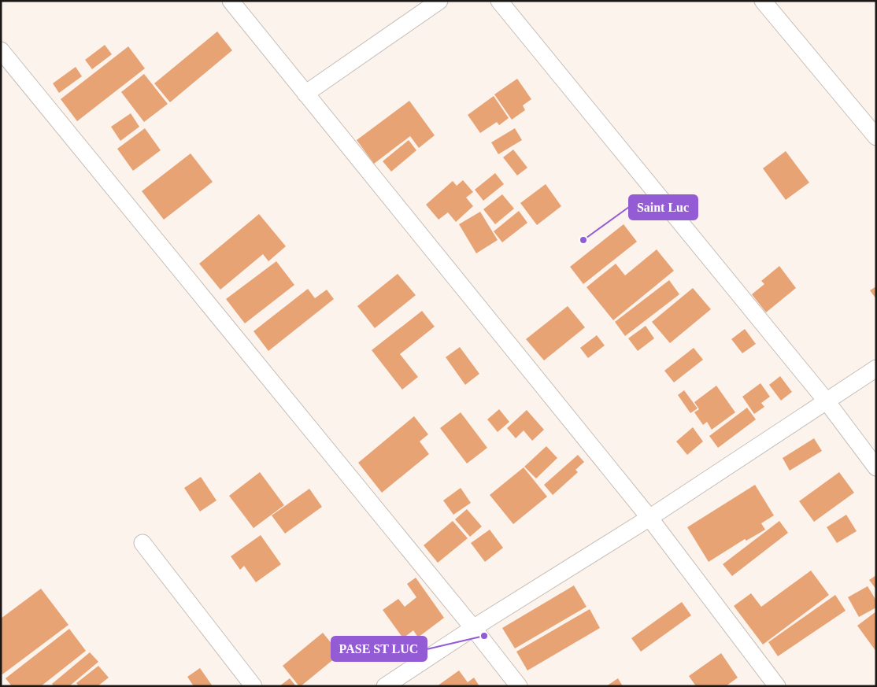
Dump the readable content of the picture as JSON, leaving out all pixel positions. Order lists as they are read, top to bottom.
{
  "places": ["Saint Luc", "PASE ST LUC"]
}
